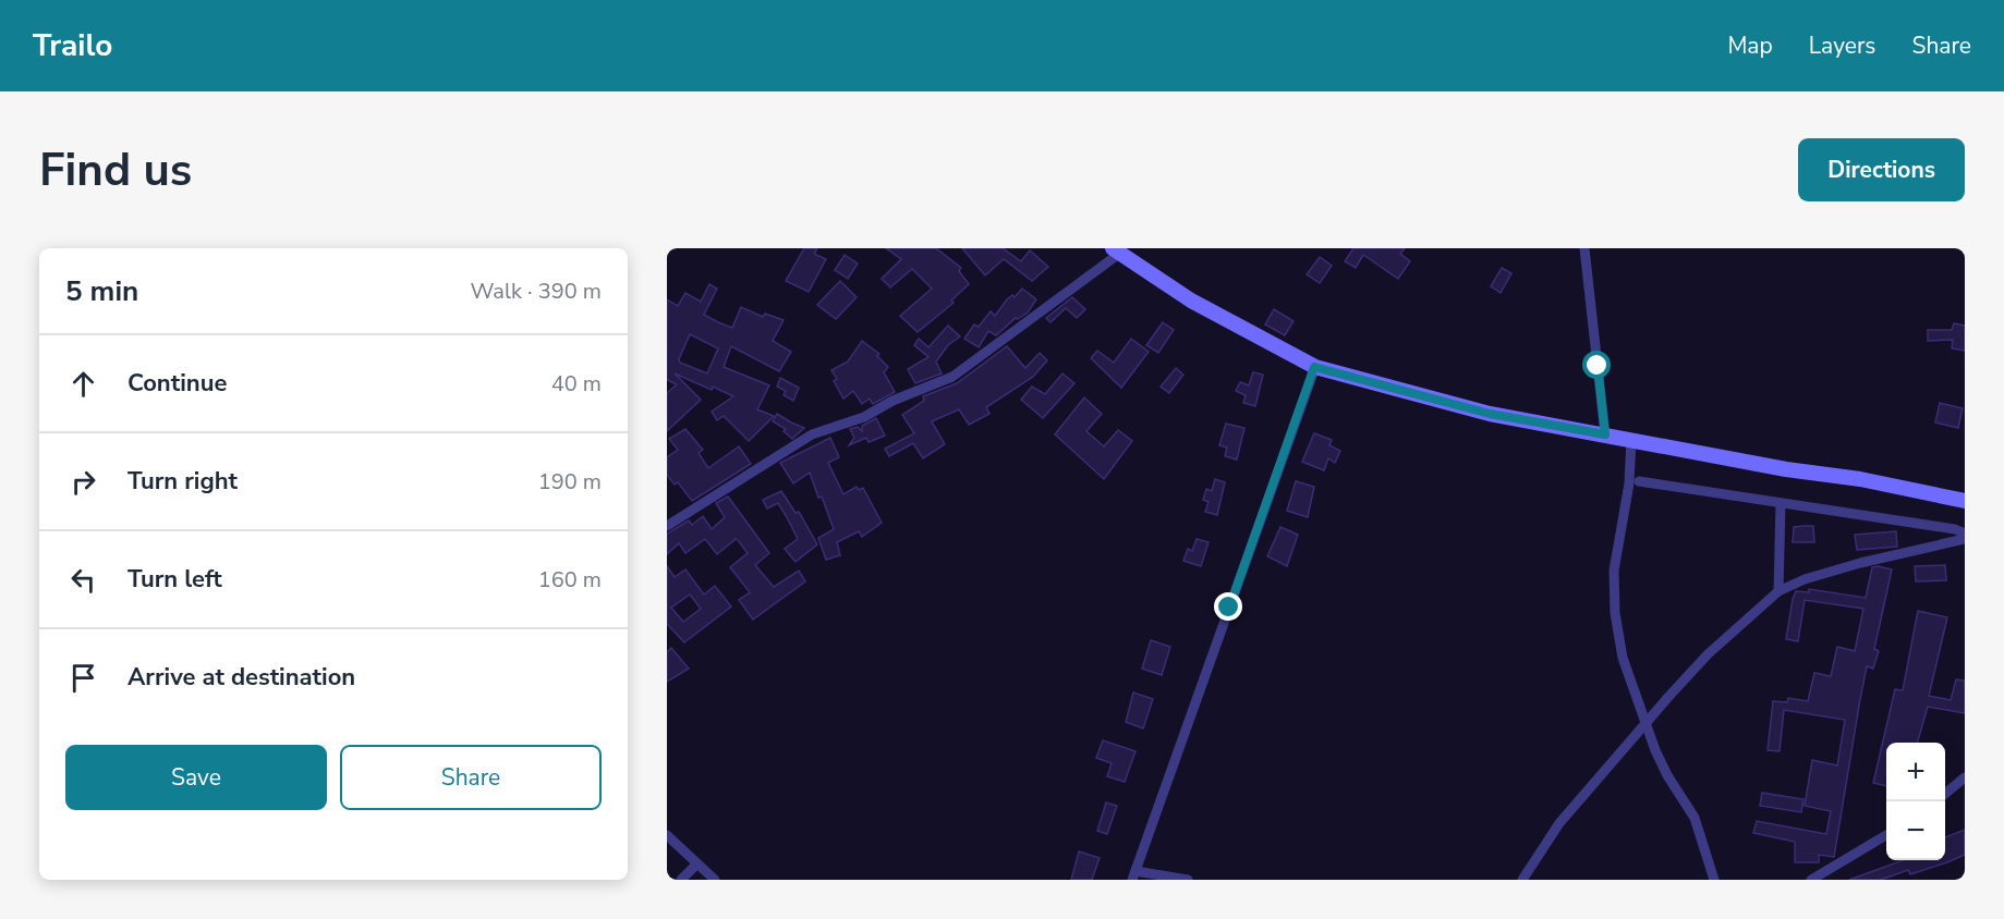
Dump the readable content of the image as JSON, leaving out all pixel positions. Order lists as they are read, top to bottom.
{
  "page": {
    "header": "Trailo",
    "nav": ["Map", "Layers", "Share"],
    "buttons": [
      "Directions",
      ["Save", "Share"]
    ],
    "title": "Find us",
    "heading": ["5 min", "Walk · 390 m"],
    "list": [
      ["Continue", "40 m"],
      ["Turn right", "190 m"],
      ["Turn left", "160 m"],
      "Arrive at destination"
    ],
    "map_buttons": ["+", "−"]
  }
}
